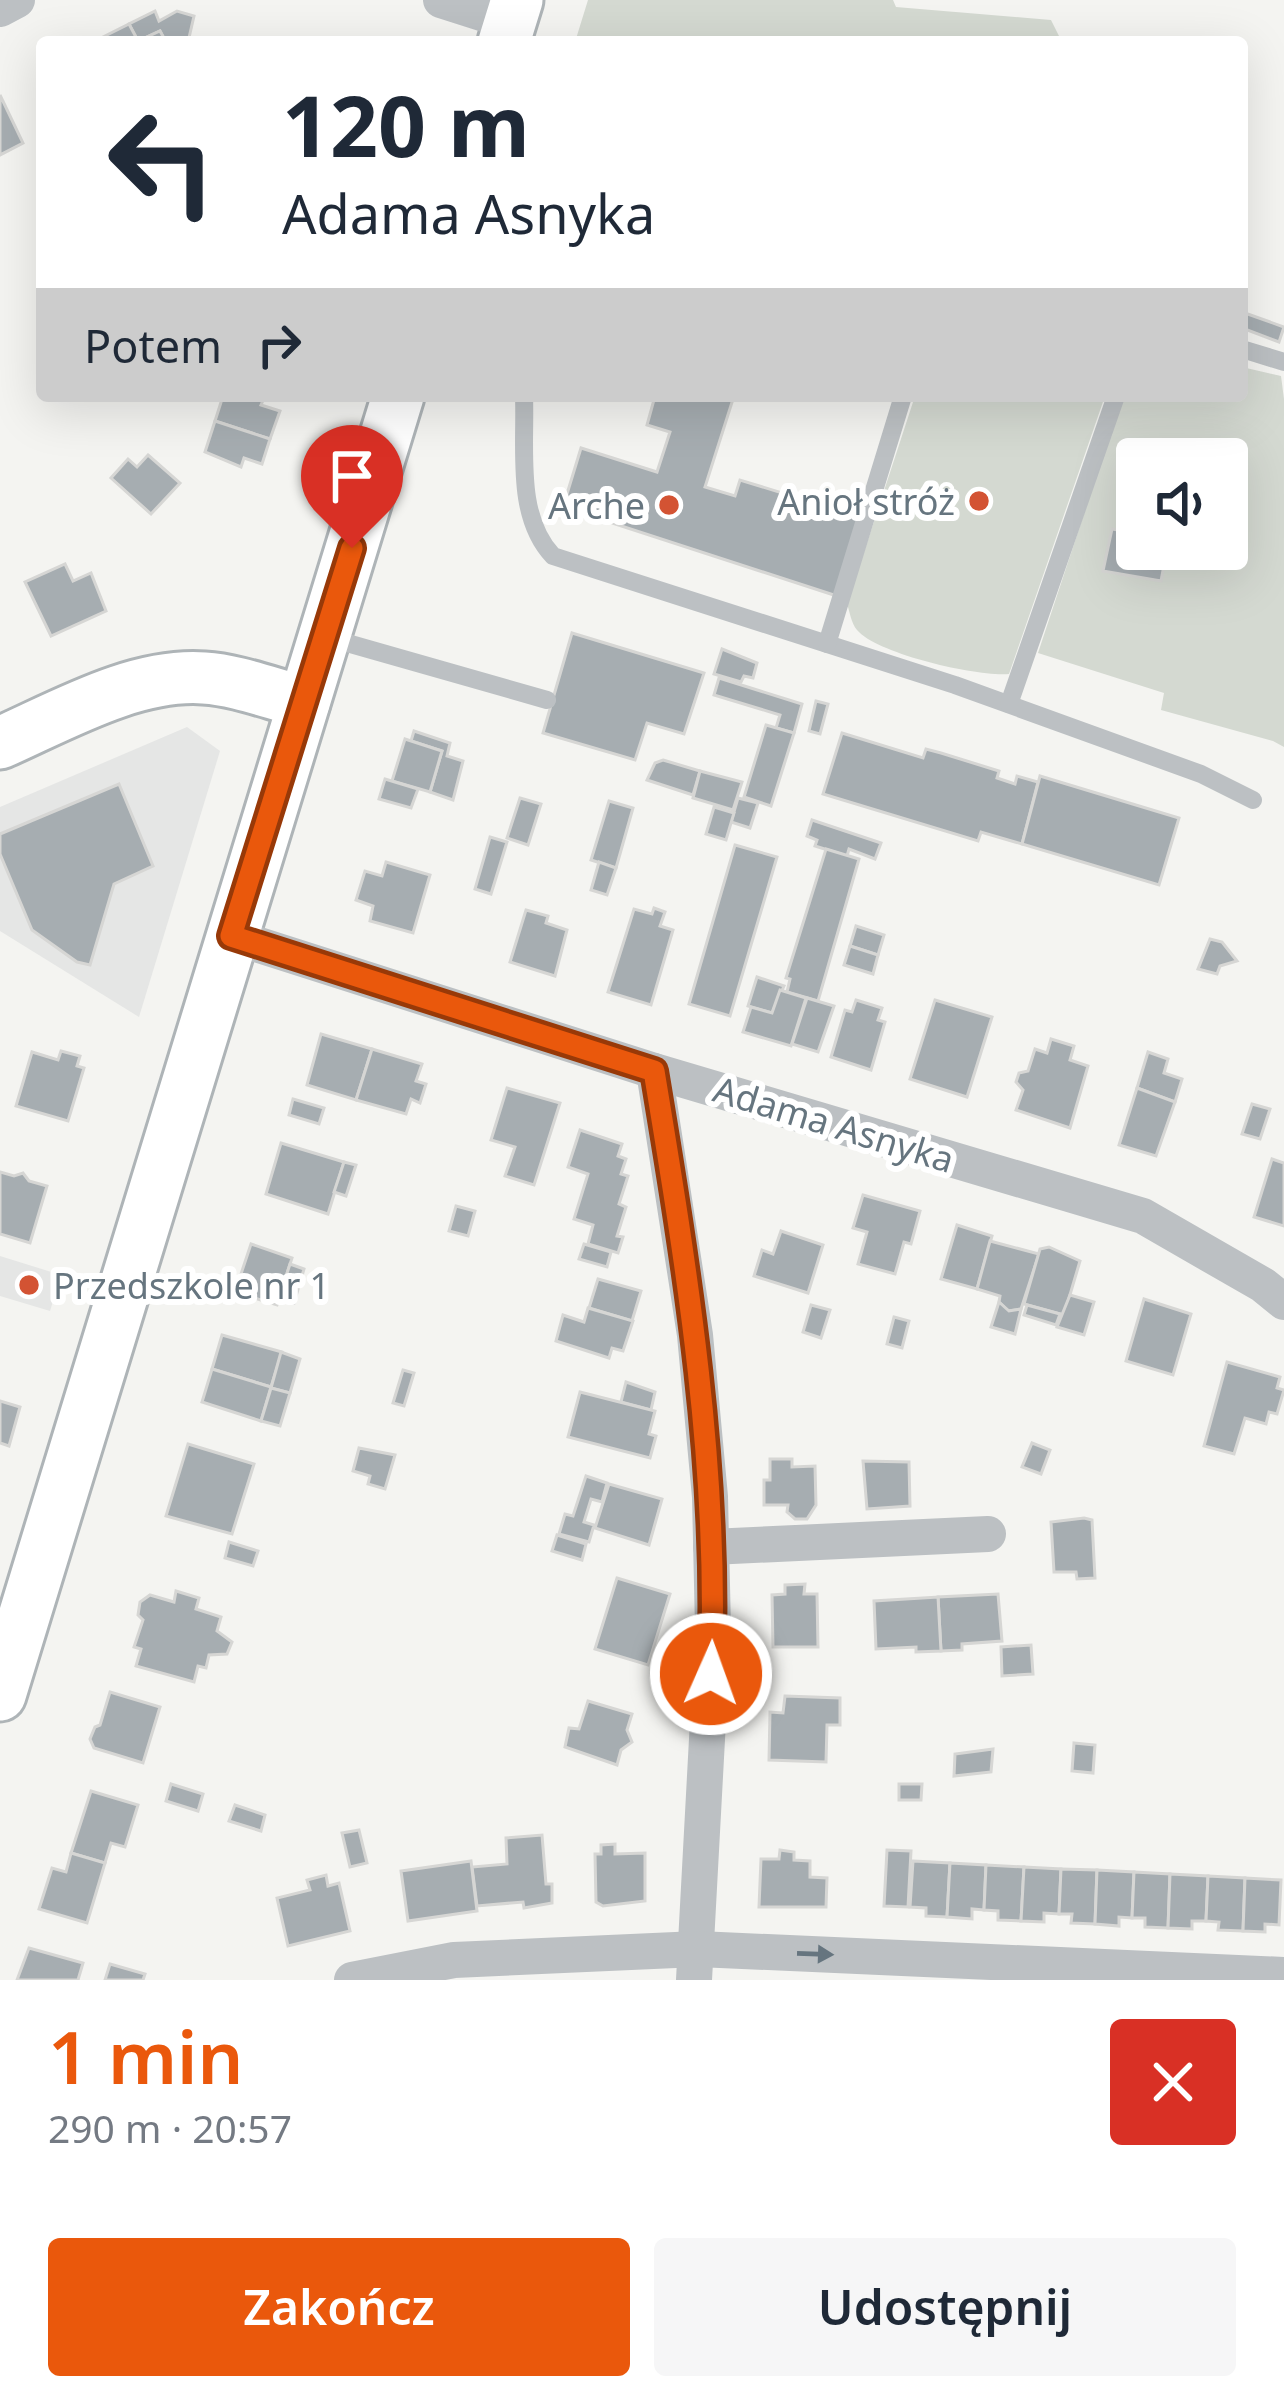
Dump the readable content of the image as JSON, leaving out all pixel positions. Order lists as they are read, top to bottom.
{
  "streets": {
    "street": ["Adama Asnyka"]
  },
  "places": ["Anioł stróż", "Arche", "Przedszkole nr 1"],
  "page": {
    "turn": ["120 m", "Adama Asnyka"],
    "then": "Potem",
    "heading": ["1 min", "290 m · 20:57"],
    "buttons": ["Zakończ", "Udostępnij"]
  }
}
